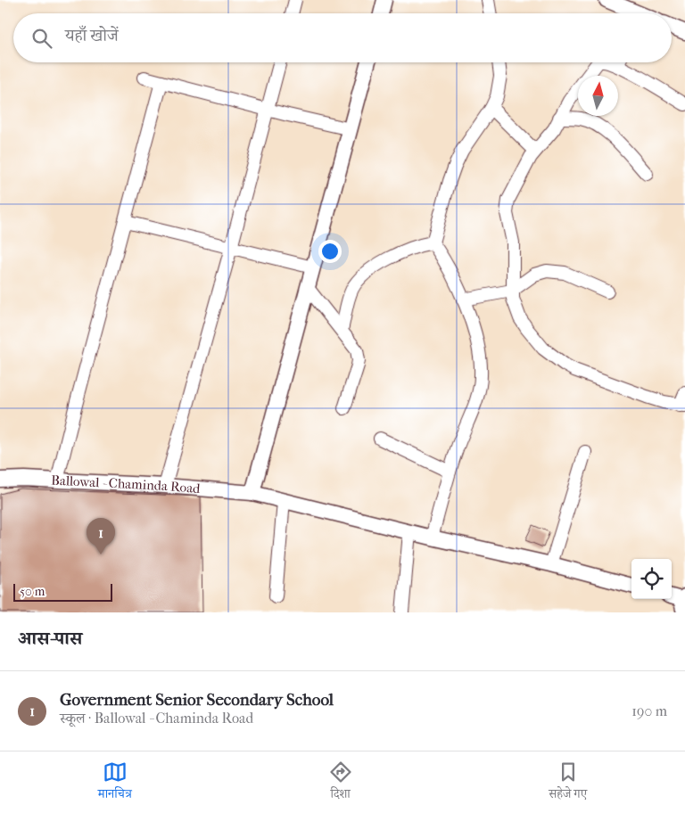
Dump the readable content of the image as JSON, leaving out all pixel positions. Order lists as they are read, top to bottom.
{
  "streets": {
    "street": ["Ballowal - Chaminda Road"]
  },
  "scale_bar": "50 m",
  "north": "top",
  "page": {
    "search": "यहाँ खोजें",
    "pins": "1",
    "scale": "50 m",
    "heading": "आस-पास",
    "list": [
      {
        "mark": "1",
        "name": "Government Senior Secondary School",
        "note": "स्कूल · Ballowal - Chaminda Road",
        "value": "190 m"
      }
    ],
    "nav": ["मानचित्र", "दिशा", "सहेजे गए"]
  }
}
